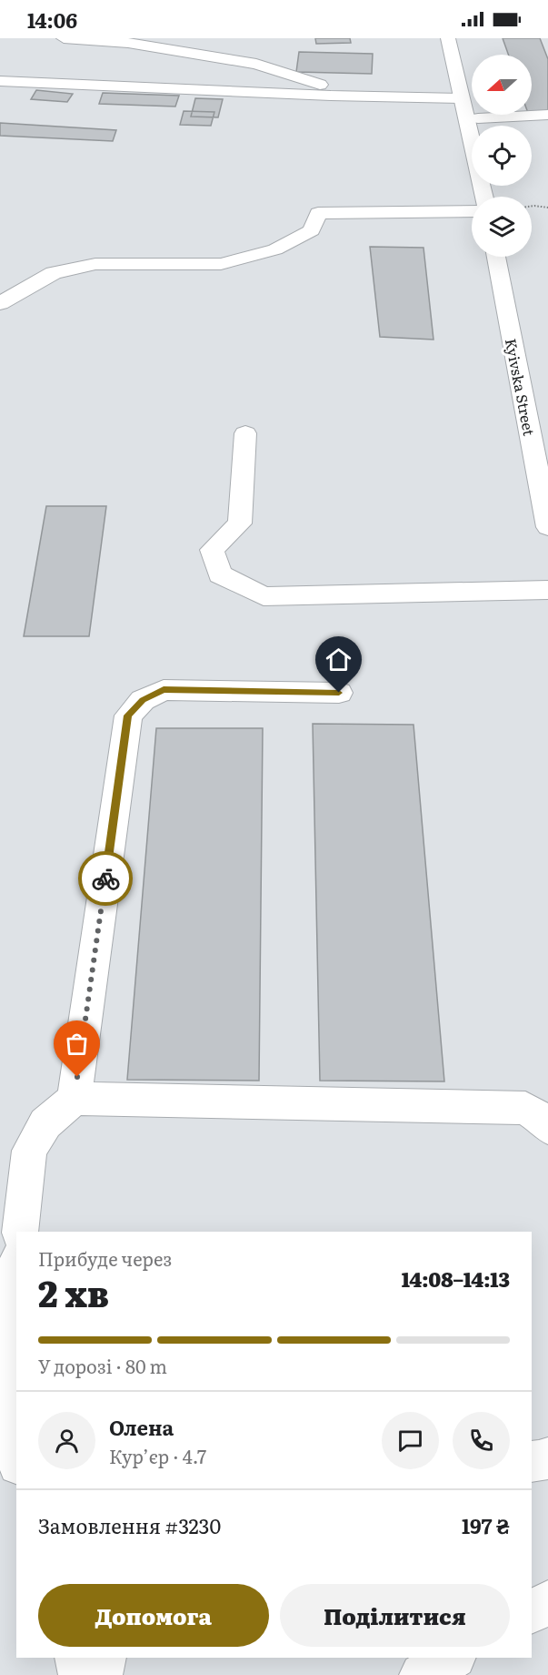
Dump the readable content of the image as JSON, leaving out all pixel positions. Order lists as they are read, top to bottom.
{
  "streets": {
    "main road": ["Kyivska Street"]
  },
  "north": "left",
  "page": {
    "status": "14:06",
    "heading": ["2 хв", "Прибуде через", "14:08–14:13"],
    "panel": [
      "Олена",
      "Кур’єр · 4.7",
      "Замовлення #3230",
      "197 ₴"
    ],
    "bar": "У дорозі · 80 m",
    "buttons": ["Допомога", "Поділитися"]
  }
}
